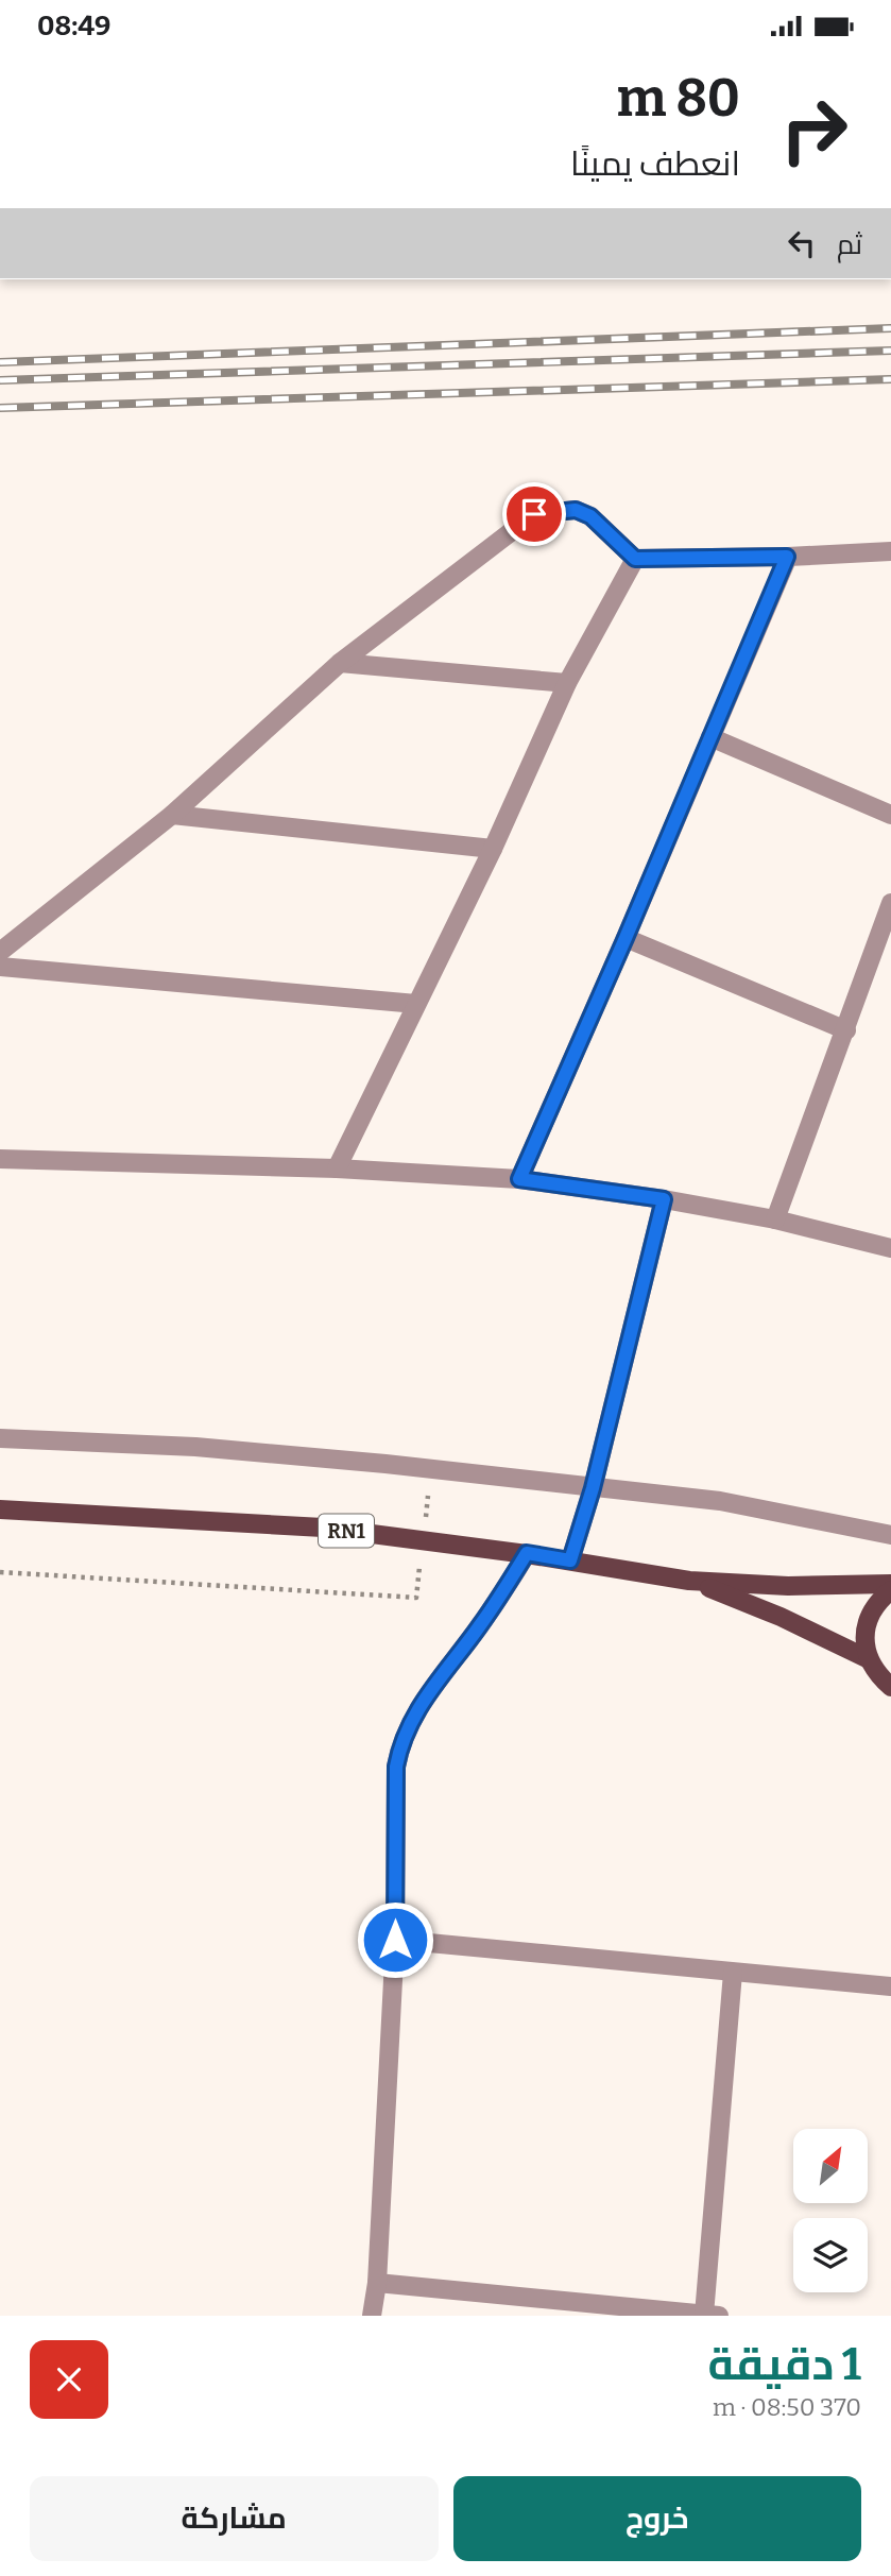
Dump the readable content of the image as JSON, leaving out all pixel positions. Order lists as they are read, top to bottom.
{
  "streets": {
    "main road": ["RN1"]
  },
  "north": "top right",
  "page": {
    "status": "08:49",
    "turn": ["80 m", "انعطف يمينًا"],
    "then": "ثم",
    "heading": ["1 دقيقة", "370 m · 08:50"],
    "buttons": ["خروج", "مشاركة"]
  }
}
